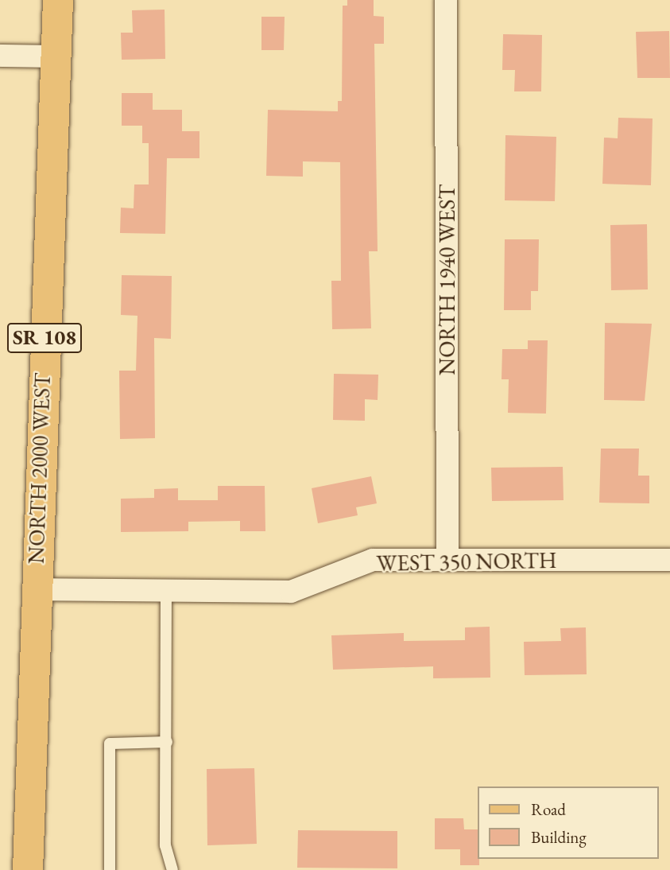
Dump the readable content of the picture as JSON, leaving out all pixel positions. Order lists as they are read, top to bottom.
{
  "streets": {
    "main road": ["SR 108", "NORTH 2000 WEST"],
    "street": ["NORTH 1940 WEST", "WEST 350 NORTH"]
  },
  "crossings": [
    ["NORTH 1940 WEST", "WEST 350 NORTH"],
    ["NORTH 2000 WEST", "WEST 350 NORTH"]
  ],
  "legend": ["Road", "Building"]
}
